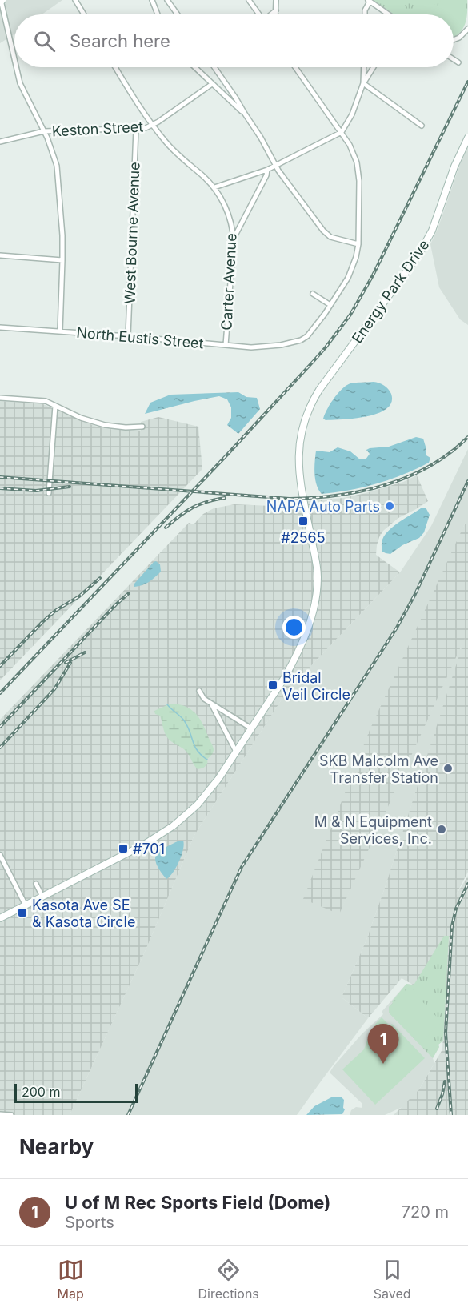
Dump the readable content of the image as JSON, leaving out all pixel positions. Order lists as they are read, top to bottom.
{
  "streets": {
    "street": [
      "Keston Street",
      "West Bourne Avenue",
      "Carter Avenue",
      "Energy Park Drive",
      "North Eustis Street"
    ]
  },
  "crossings": [
    ["Keston Street", "West Bourne Avenue"],
    ["Keston Street", "Carter Avenue"],
    ["West Bourne Avenue", "North Eustis Street"],
    ["Carter Avenue", "North Eustis Street"]
  ],
  "places": {
    "other": ["NAPA Auto Parts", "SKB Malcolm Ave Transfer Station", "M & N Equipment Services, Inc."],
    "transit": [
      "#2565",
      "Bridal Veil Circle",
      "#701",
      "Kasota Ave SE & Kasota Circle"
    ]
  },
  "scale_bar": "200 m",
  "page": {
    "search": "Search here",
    "pins": "1",
    "scale": "200 m",
    "heading": "Nearby",
    "list": [
      {
        "mark": "1",
        "name": "U of M Rec Sports Field (Dome)",
        "note": "Sports",
        "value": "720 m"
      }
    ],
    "nav": ["Map", "Directions", "Saved"]
  }
}
